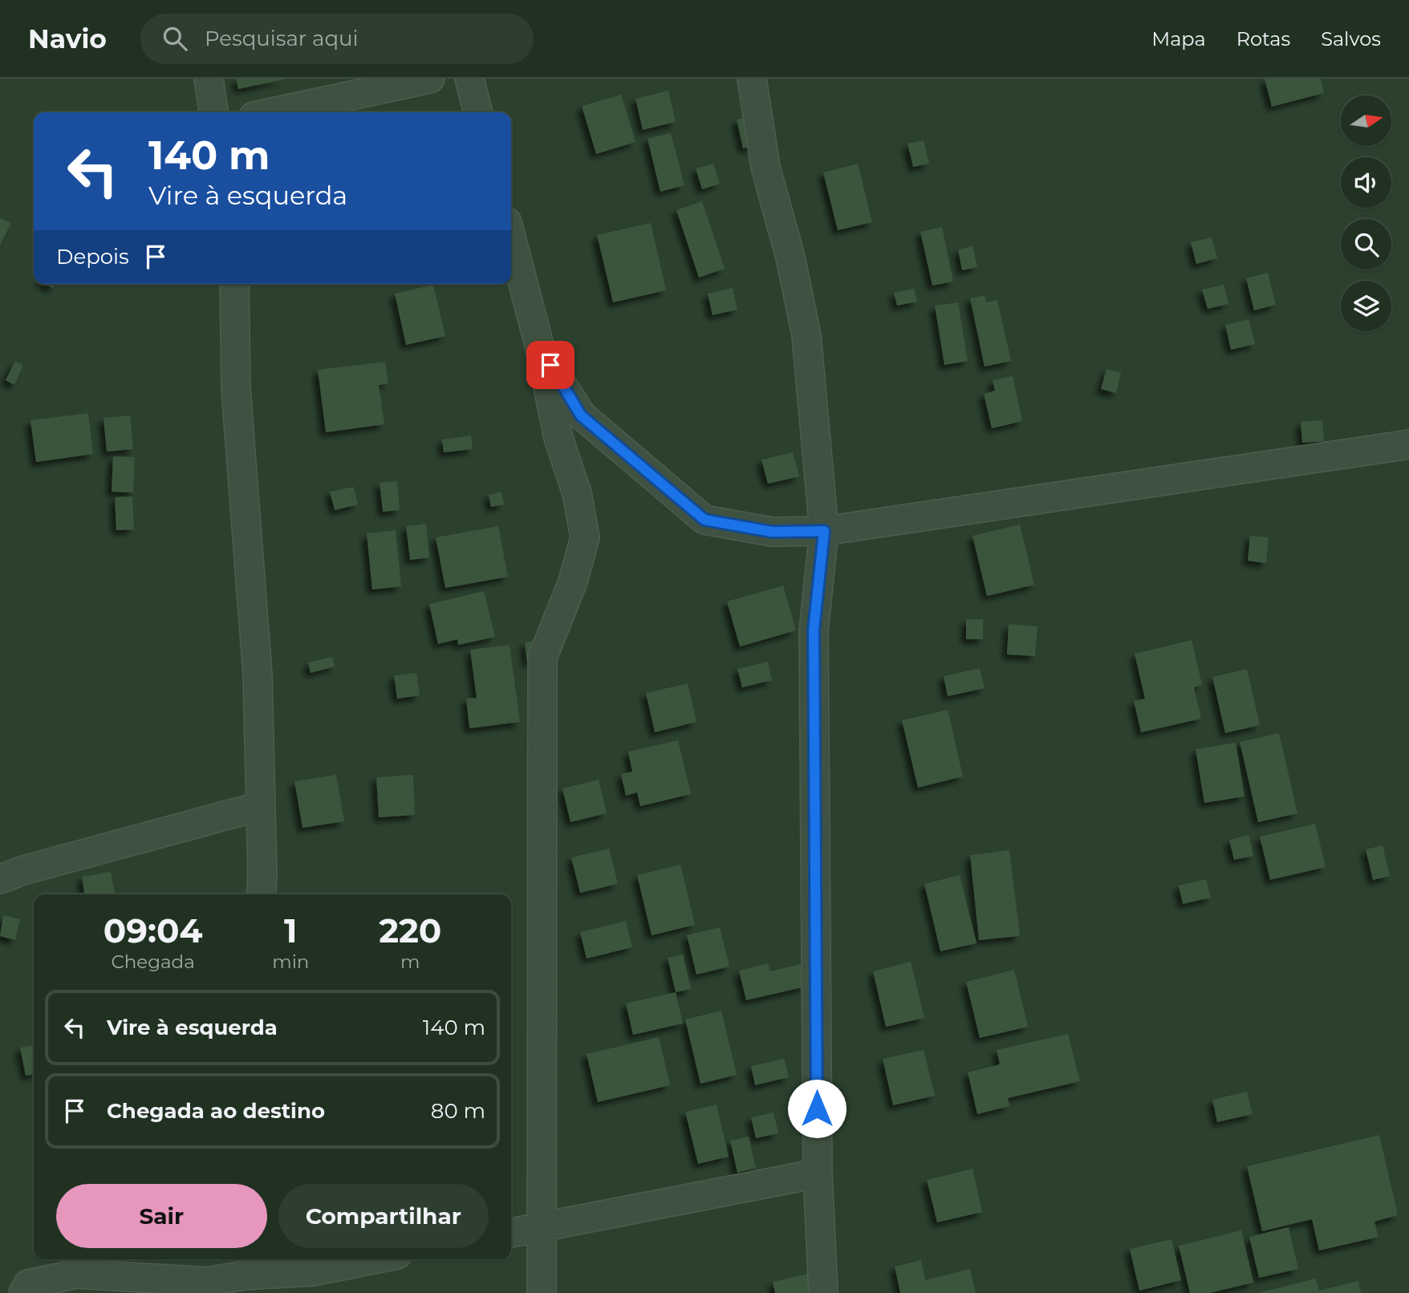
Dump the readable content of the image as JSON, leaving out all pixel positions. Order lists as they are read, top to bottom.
{
  "north": "right",
  "page": {
    "header": "Navio",
    "search": "Pesquisar aqui",
    "nav": ["Mapa", "Rotas", "Salvos"],
    "turn": ["140 m", "Vire à esquerda"],
    "then": "Depois",
    "eta": [
      "09:04",
      "Chegada",
      "1",
      "min",
      "220",
      "m"
    ],
    "list": [
      {
        "name": "Vire à esquerda",
        "value": "140 m"
      },
      {
        "name": "Chegada ao destino",
        "value": "80 m"
      }
    ],
    "buttons": ["Sair", "Compartilhar"]
  }
}
